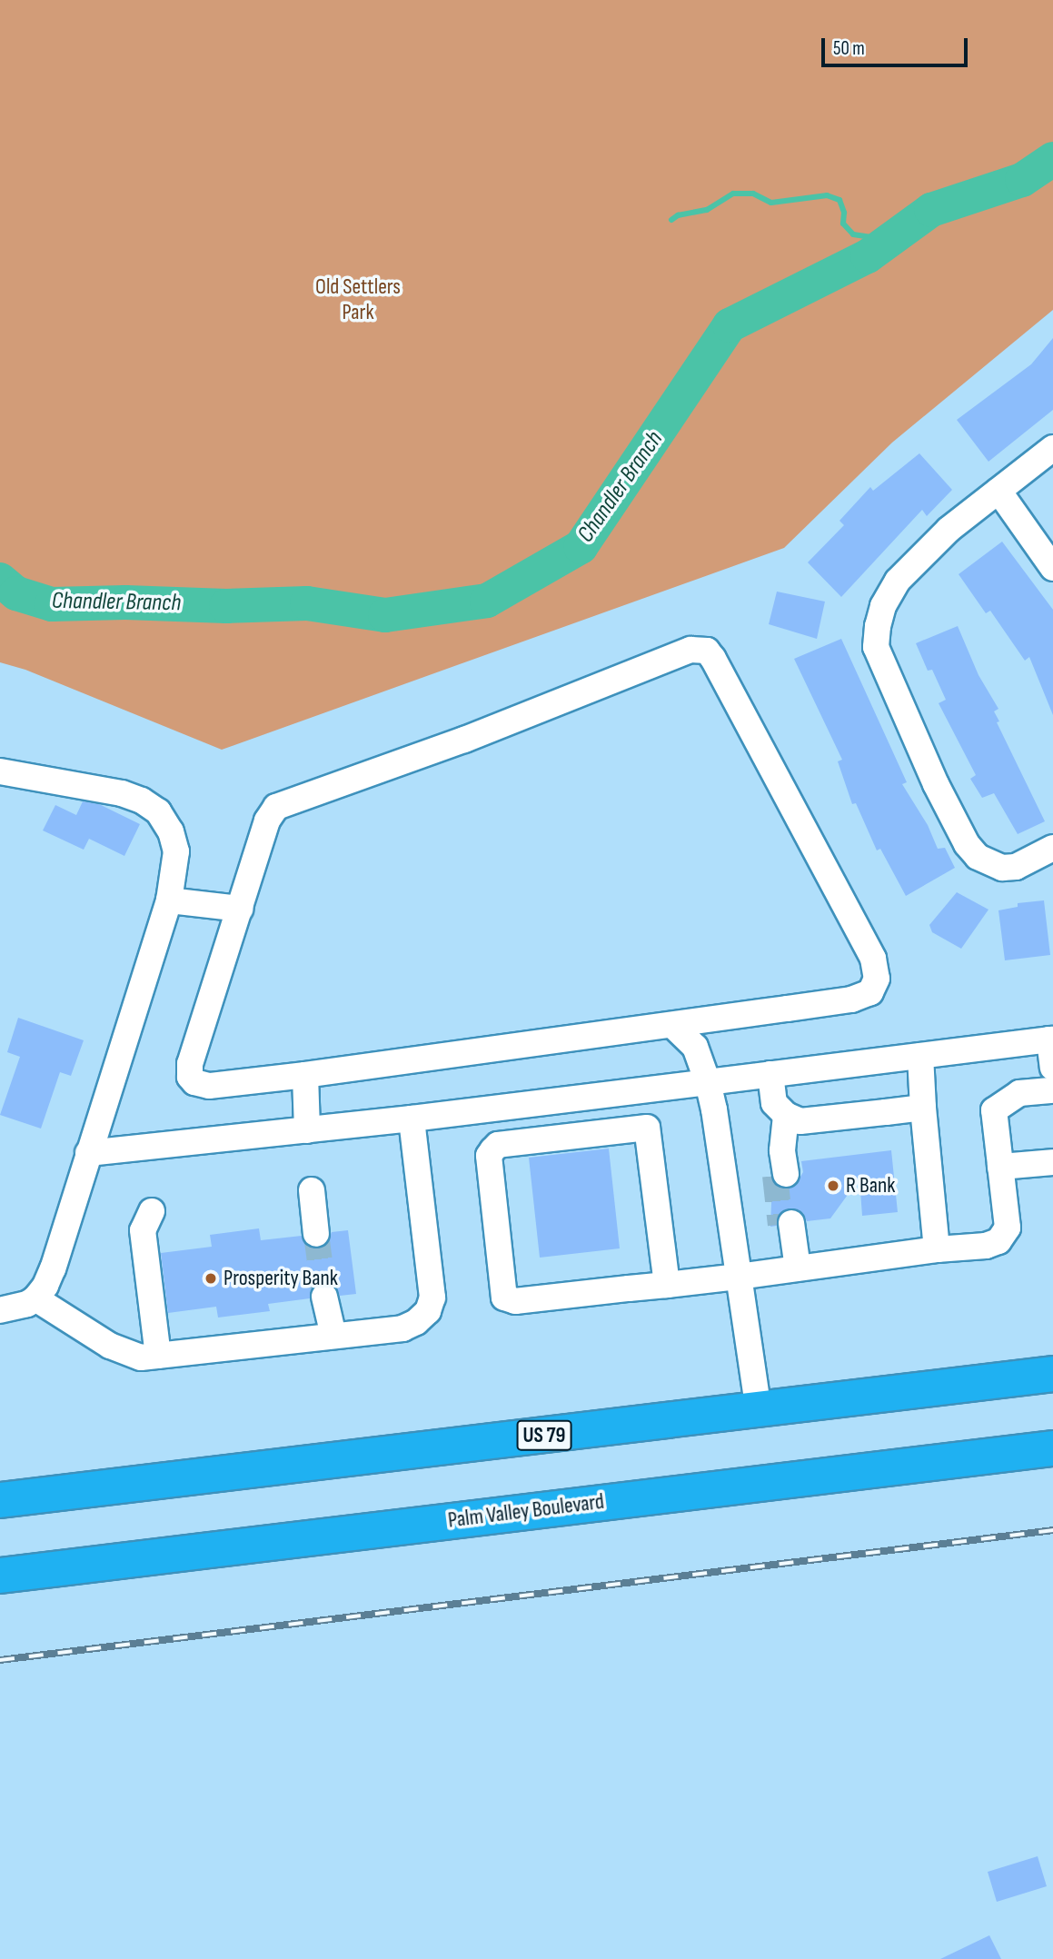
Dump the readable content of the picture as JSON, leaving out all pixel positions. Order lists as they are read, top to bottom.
{
  "streets": {
    "highway": ["US 79", "Palm Valley Boulevard"]
  },
  "water": ["Chandler Branch"],
  "parks": ["Old Settlers Park"],
  "places": ["R Bank", "Prosperity Bank"],
  "scale_bar": "50 m"
}
